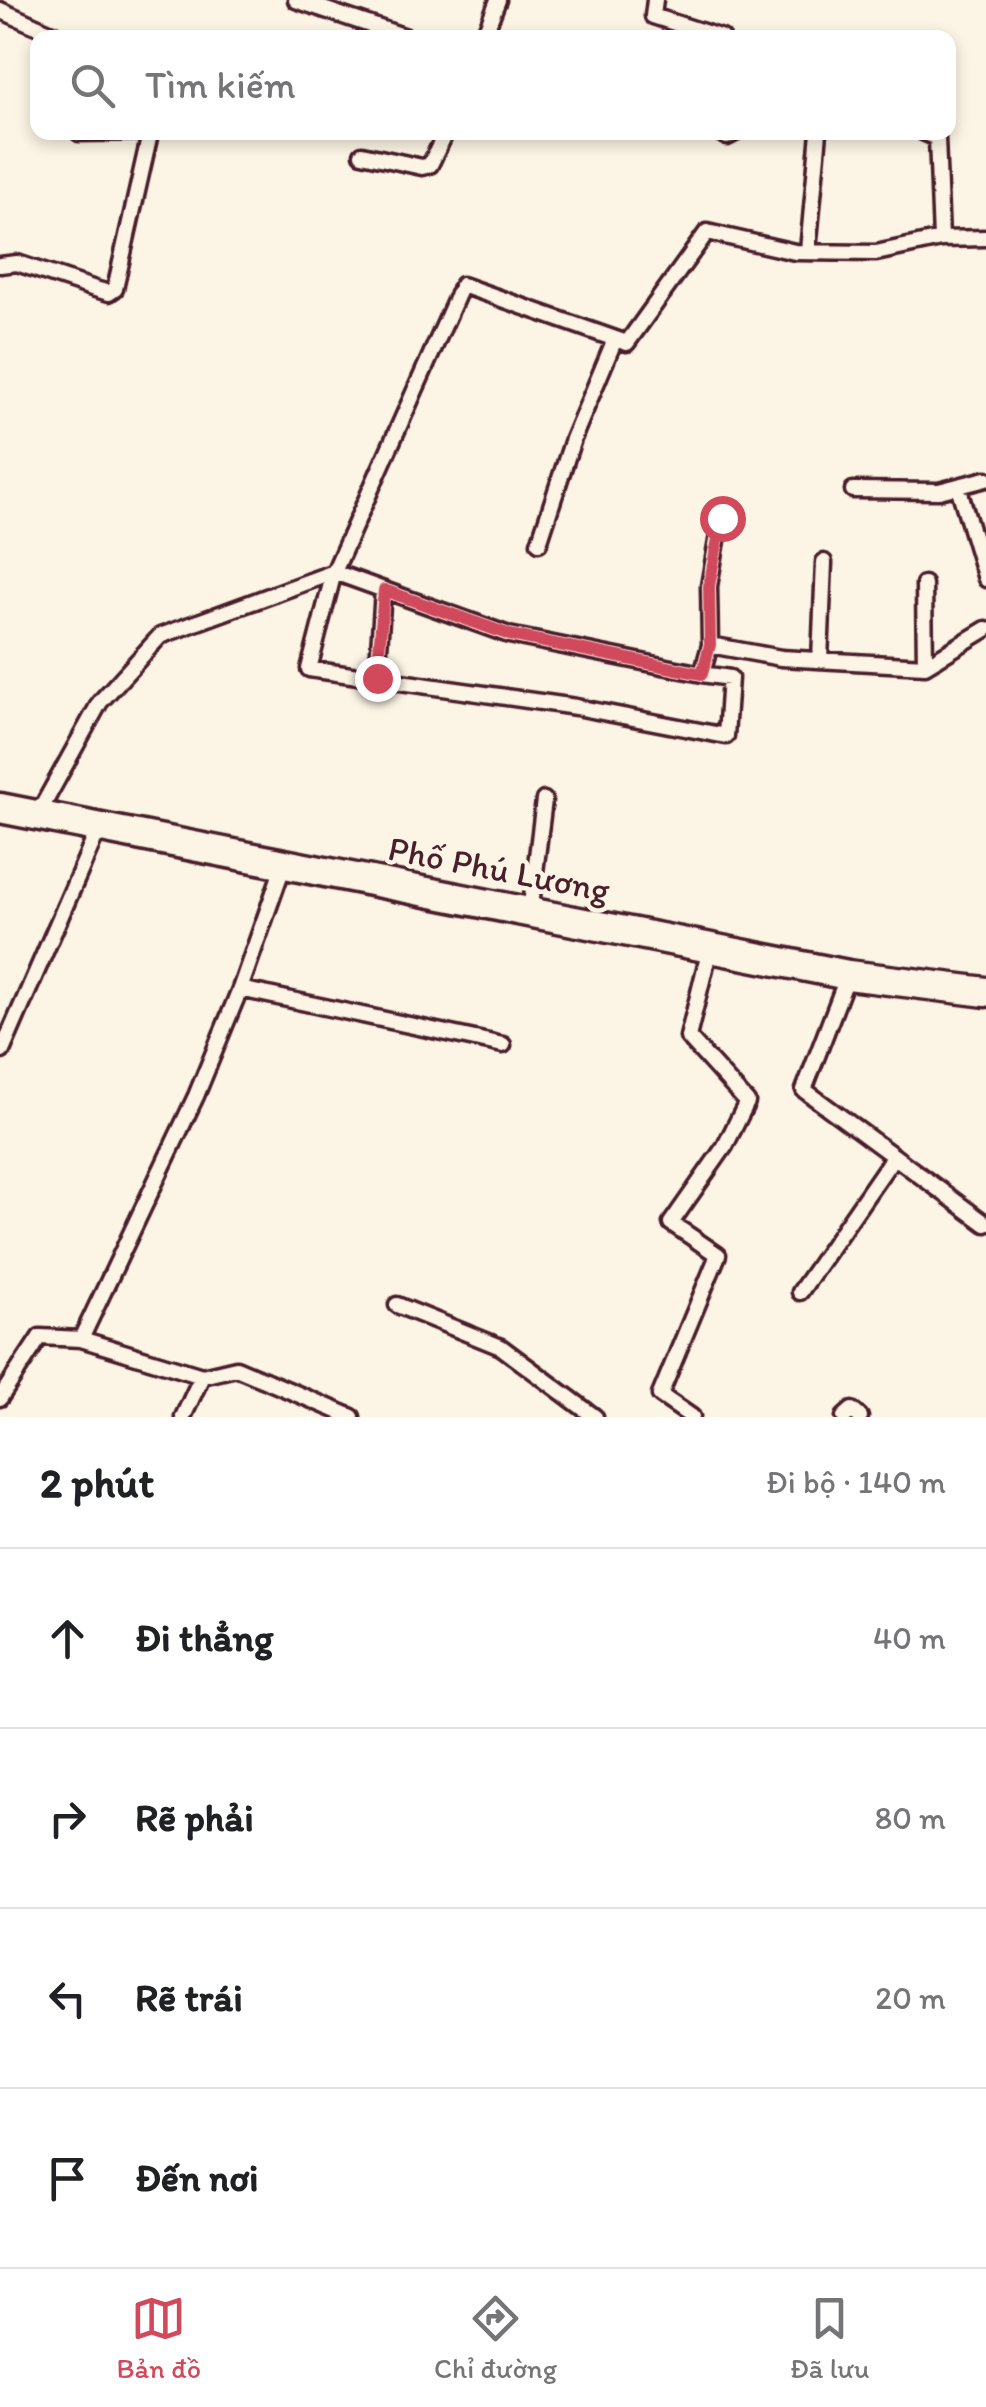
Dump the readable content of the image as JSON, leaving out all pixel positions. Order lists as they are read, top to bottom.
{
  "streets": {
    "street": ["Phố Phú Lương"]
  },
  "page": {
    "search": "Tìm kiếm",
    "heading": ["2 phút", "Đi bộ · 140 m"],
    "list": [
      ["Đi thẳng", "40 m"],
      ["Rẽ phải", "80 m"],
      ["Rẽ trái", "20 m"],
      "Đến nơi"
    ],
    "nav": ["Bản đồ", "Chỉ đường", "Đã lưu"]
  }
}
